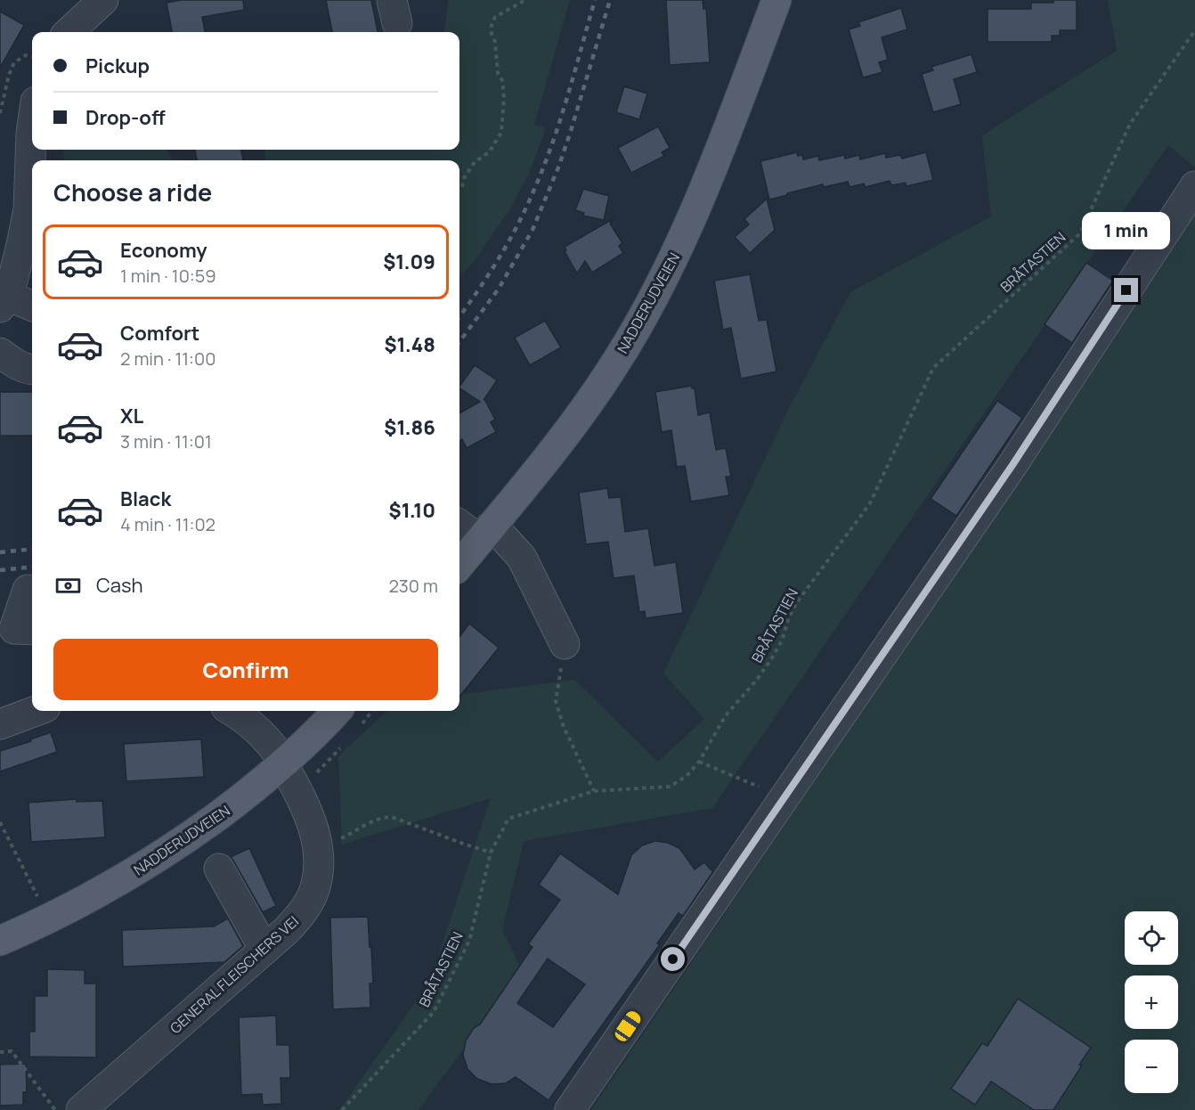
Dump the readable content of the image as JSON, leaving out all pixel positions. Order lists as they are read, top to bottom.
{
  "streets": {
    "main road": ["NADDERUDVEIEN"],
    "street": ["GENERAL FLEISCHERS VEI"],
    "path": ["BRÅTASTIEN"]
  },
  "crossings": [
    ["NADDERUDVEIEN", "GENERAL FLEISCHERS VEI"]
  ],
  "page": {
    "banner": ["Pickup", "Drop-off"],
    "heading": "Choose a ride",
    "bubble": "1 min",
    "list": [
      {
        "name": "Economy",
        "note": "1 min · 10:59",
        "value": "$1.09"
      },
      {
        "name": "Comfort",
        "note": "2 min · 11:00",
        "value": "$1.48"
      },
      {
        "name": "XL",
        "note": "3 min · 11:01",
        "value": "$1.86"
      },
      {
        "name": "Black",
        "note": "4 min · 11:02",
        "value": "$1.10"
      }
    ],
    "pay": ["Cash", "230 m"],
    "buttons": "Confirm",
    "map_buttons": ["+", "−"]
  }
}
